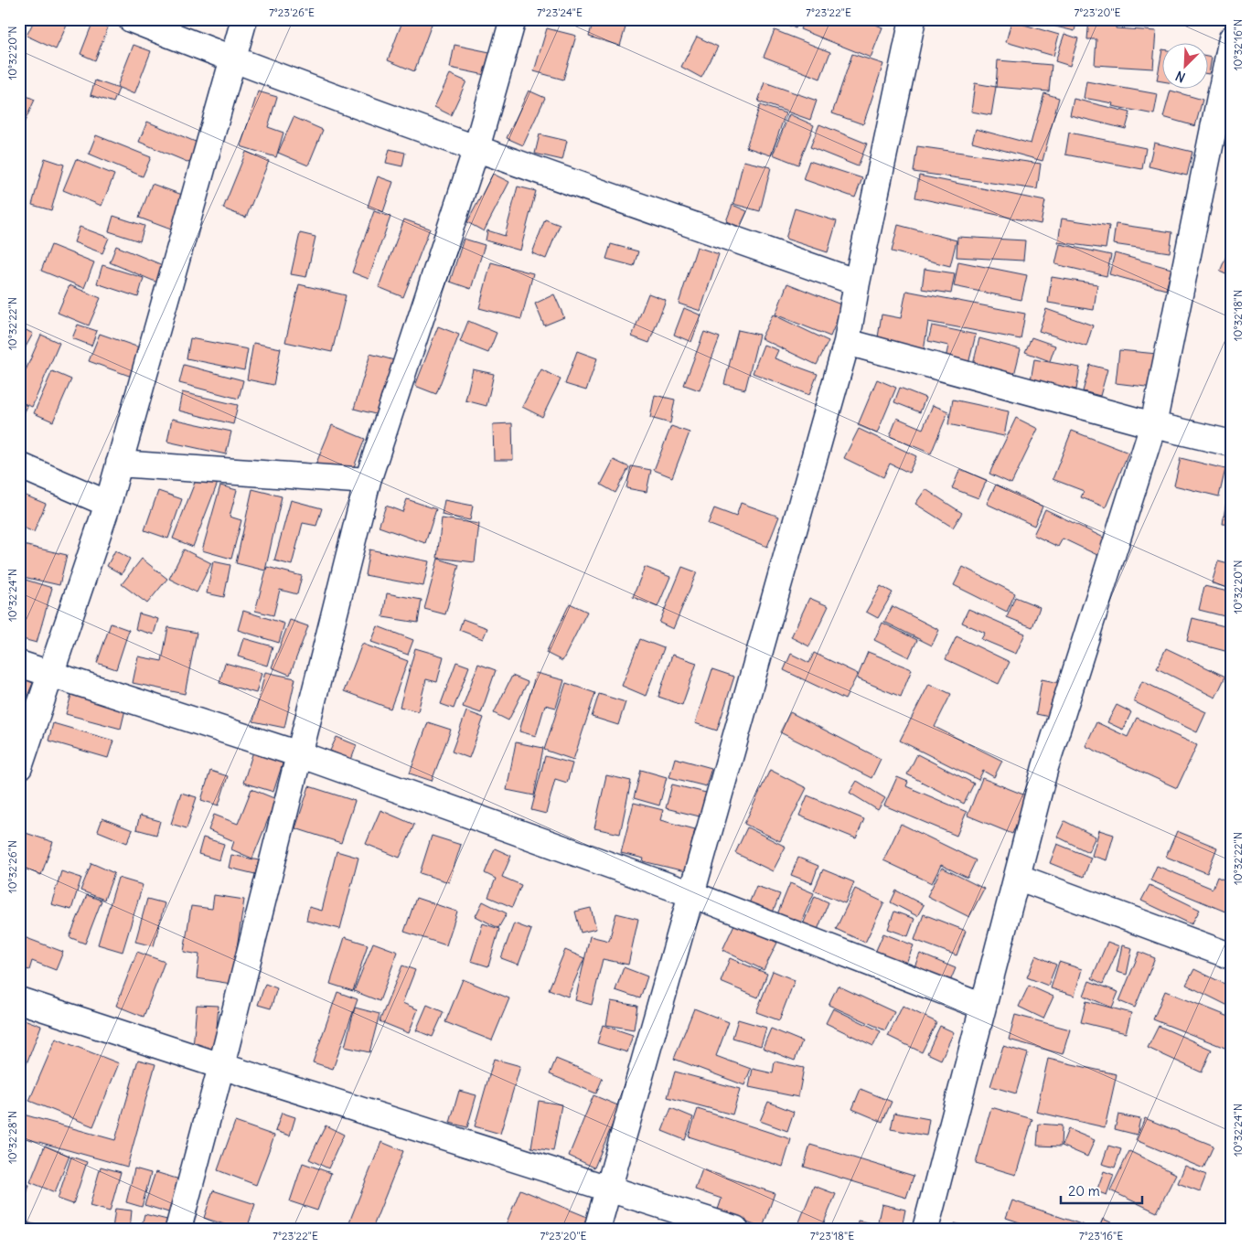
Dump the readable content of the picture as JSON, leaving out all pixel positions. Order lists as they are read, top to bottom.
{
  "scale_bar": "20 m",
  "north": "bottom left",
  "coordinates": [
    "7°23'26\"E",
    "7°23'24\"E",
    "7°23'22\"E",
    "7°23'20\"E",
    "10°32'16\"N",
    "10°32'20\"N",
    "10°32'18\"N",
    "10°32'22\"N",
    "10°32'24\"N",
    "10°32'26\"N",
    "10°32'28\"N",
    "7°23'18\"E",
    "7°23'16\"E"
  ]
}
